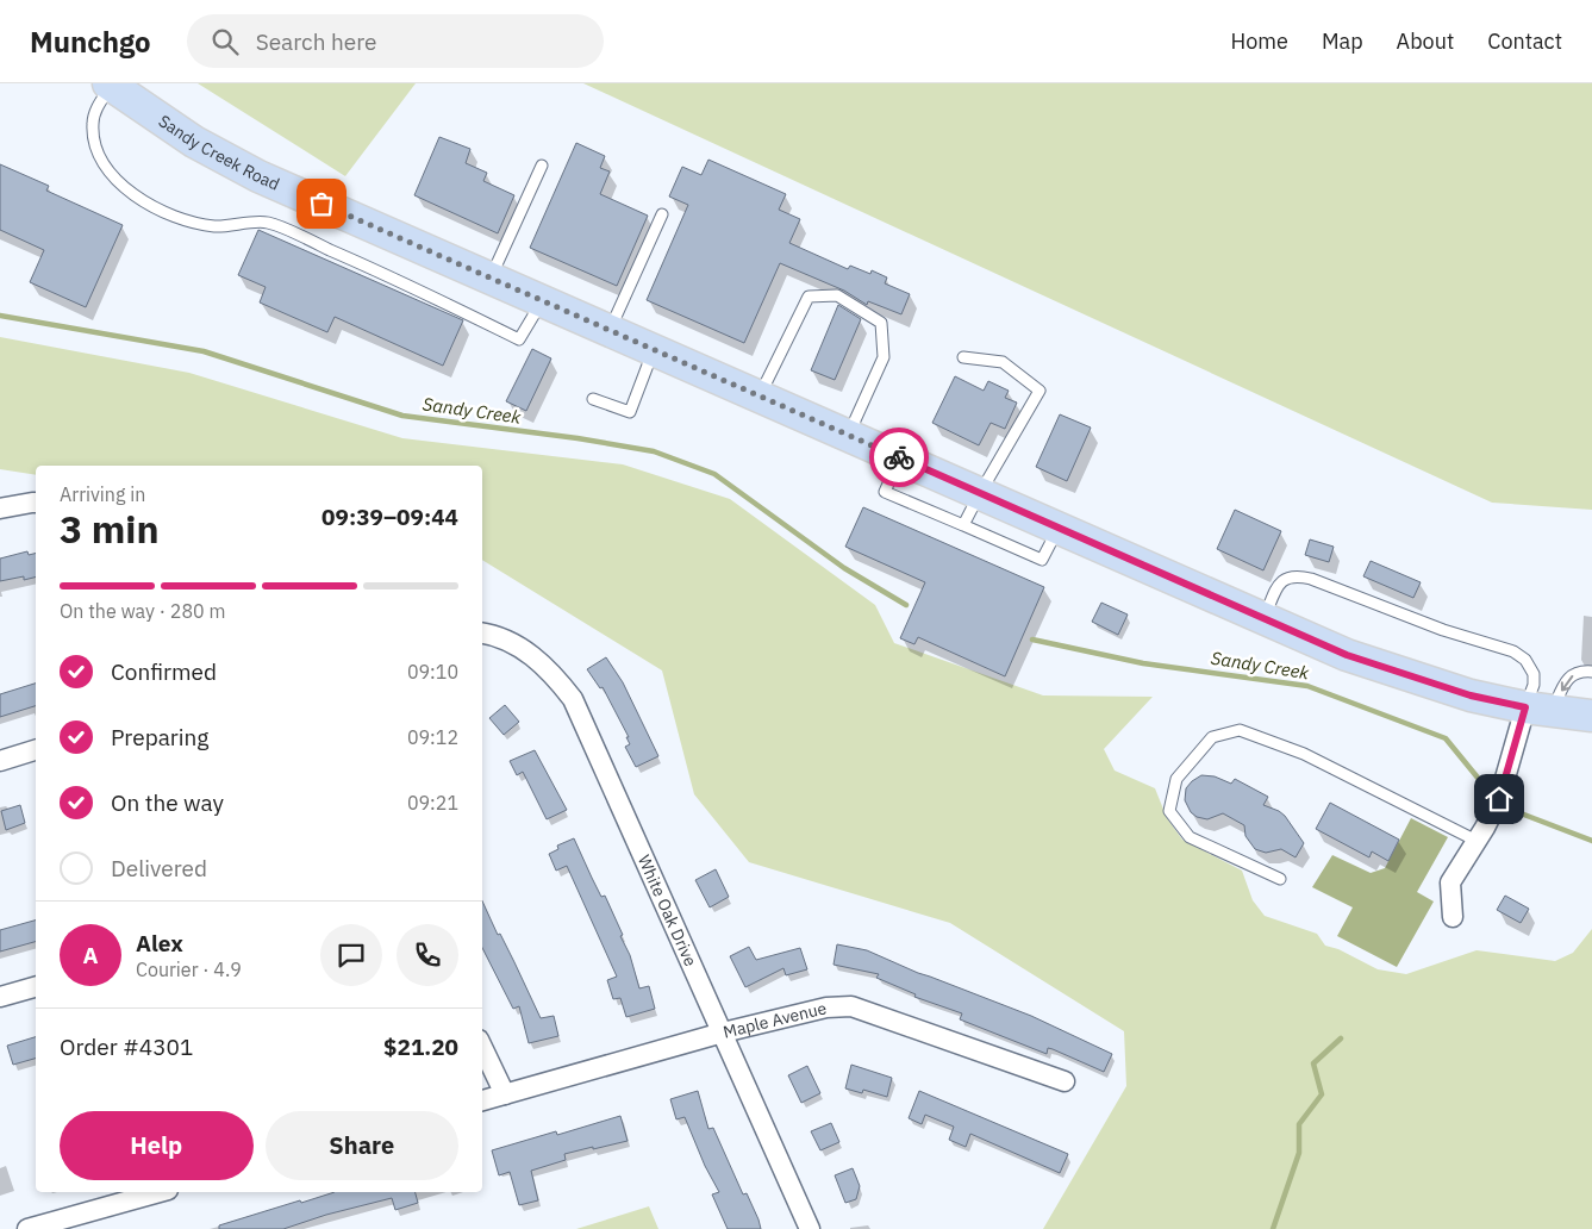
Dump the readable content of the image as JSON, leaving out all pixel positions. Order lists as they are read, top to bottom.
{
  "streets": {
    "main road": ["Sandy Creek Road"],
    "street": ["White Oak Drive", "Maple Avenue"]
  },
  "crossings": [
    ["White Oak Drive", "Maple Avenue"]
  ],
  "water": ["Sandy Creek"],
  "page": {
    "header": "Munchgo",
    "search": "Search here",
    "nav": [
      "Home",
      "Map",
      "About",
      "Contact"
    ],
    "heading": ["3 min", "Arriving in", "09:39–09:44"],
    "panel": [
      "Alex",
      "Courier · 4.9",
      "Order #4301",
      "$21.20"
    ],
    "bar": "On the way · 280 m",
    "list": [
      ["Confirmed", "09:10"],
      ["Preparing", "09:12"],
      ["On the way", "09:21"],
      "Delivered"
    ],
    "round": "A",
    "buttons": ["Help", "Share"]
  }
}
